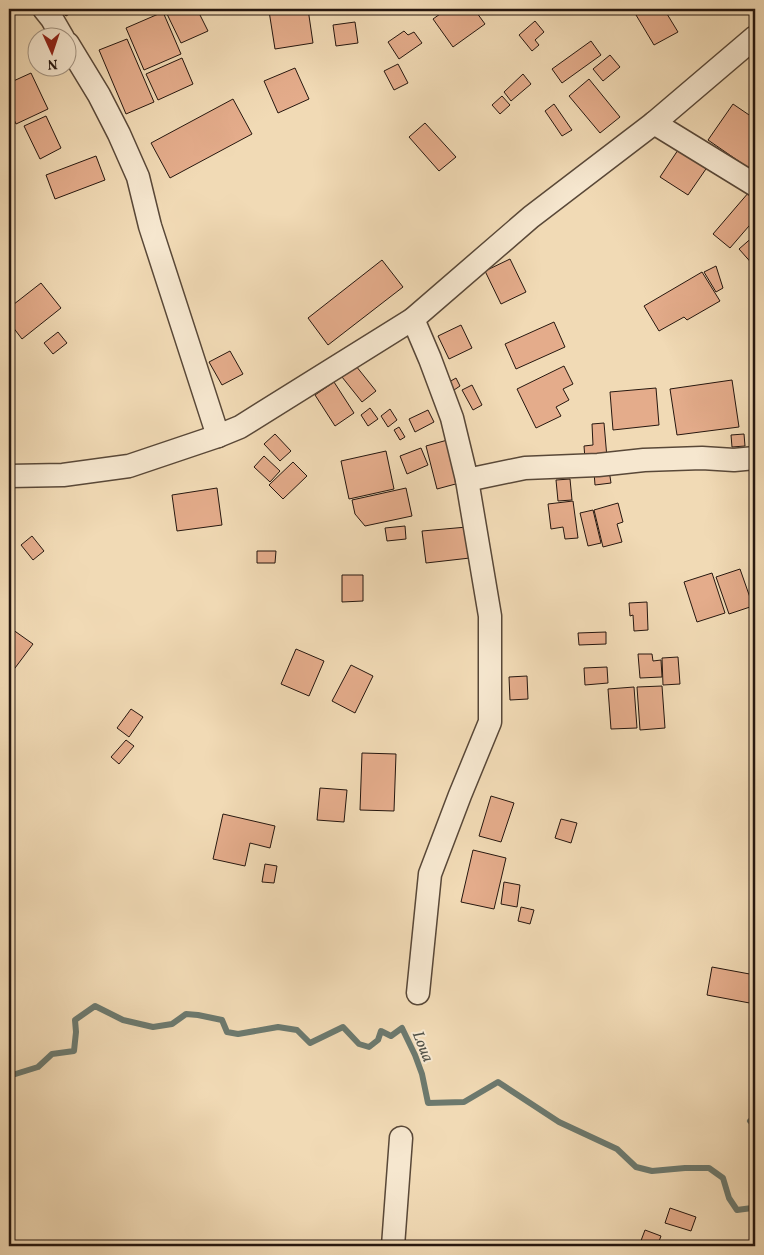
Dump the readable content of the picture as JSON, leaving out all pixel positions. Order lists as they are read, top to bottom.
{
  "water": ["Loua"],
  "north": "bottom"
}
